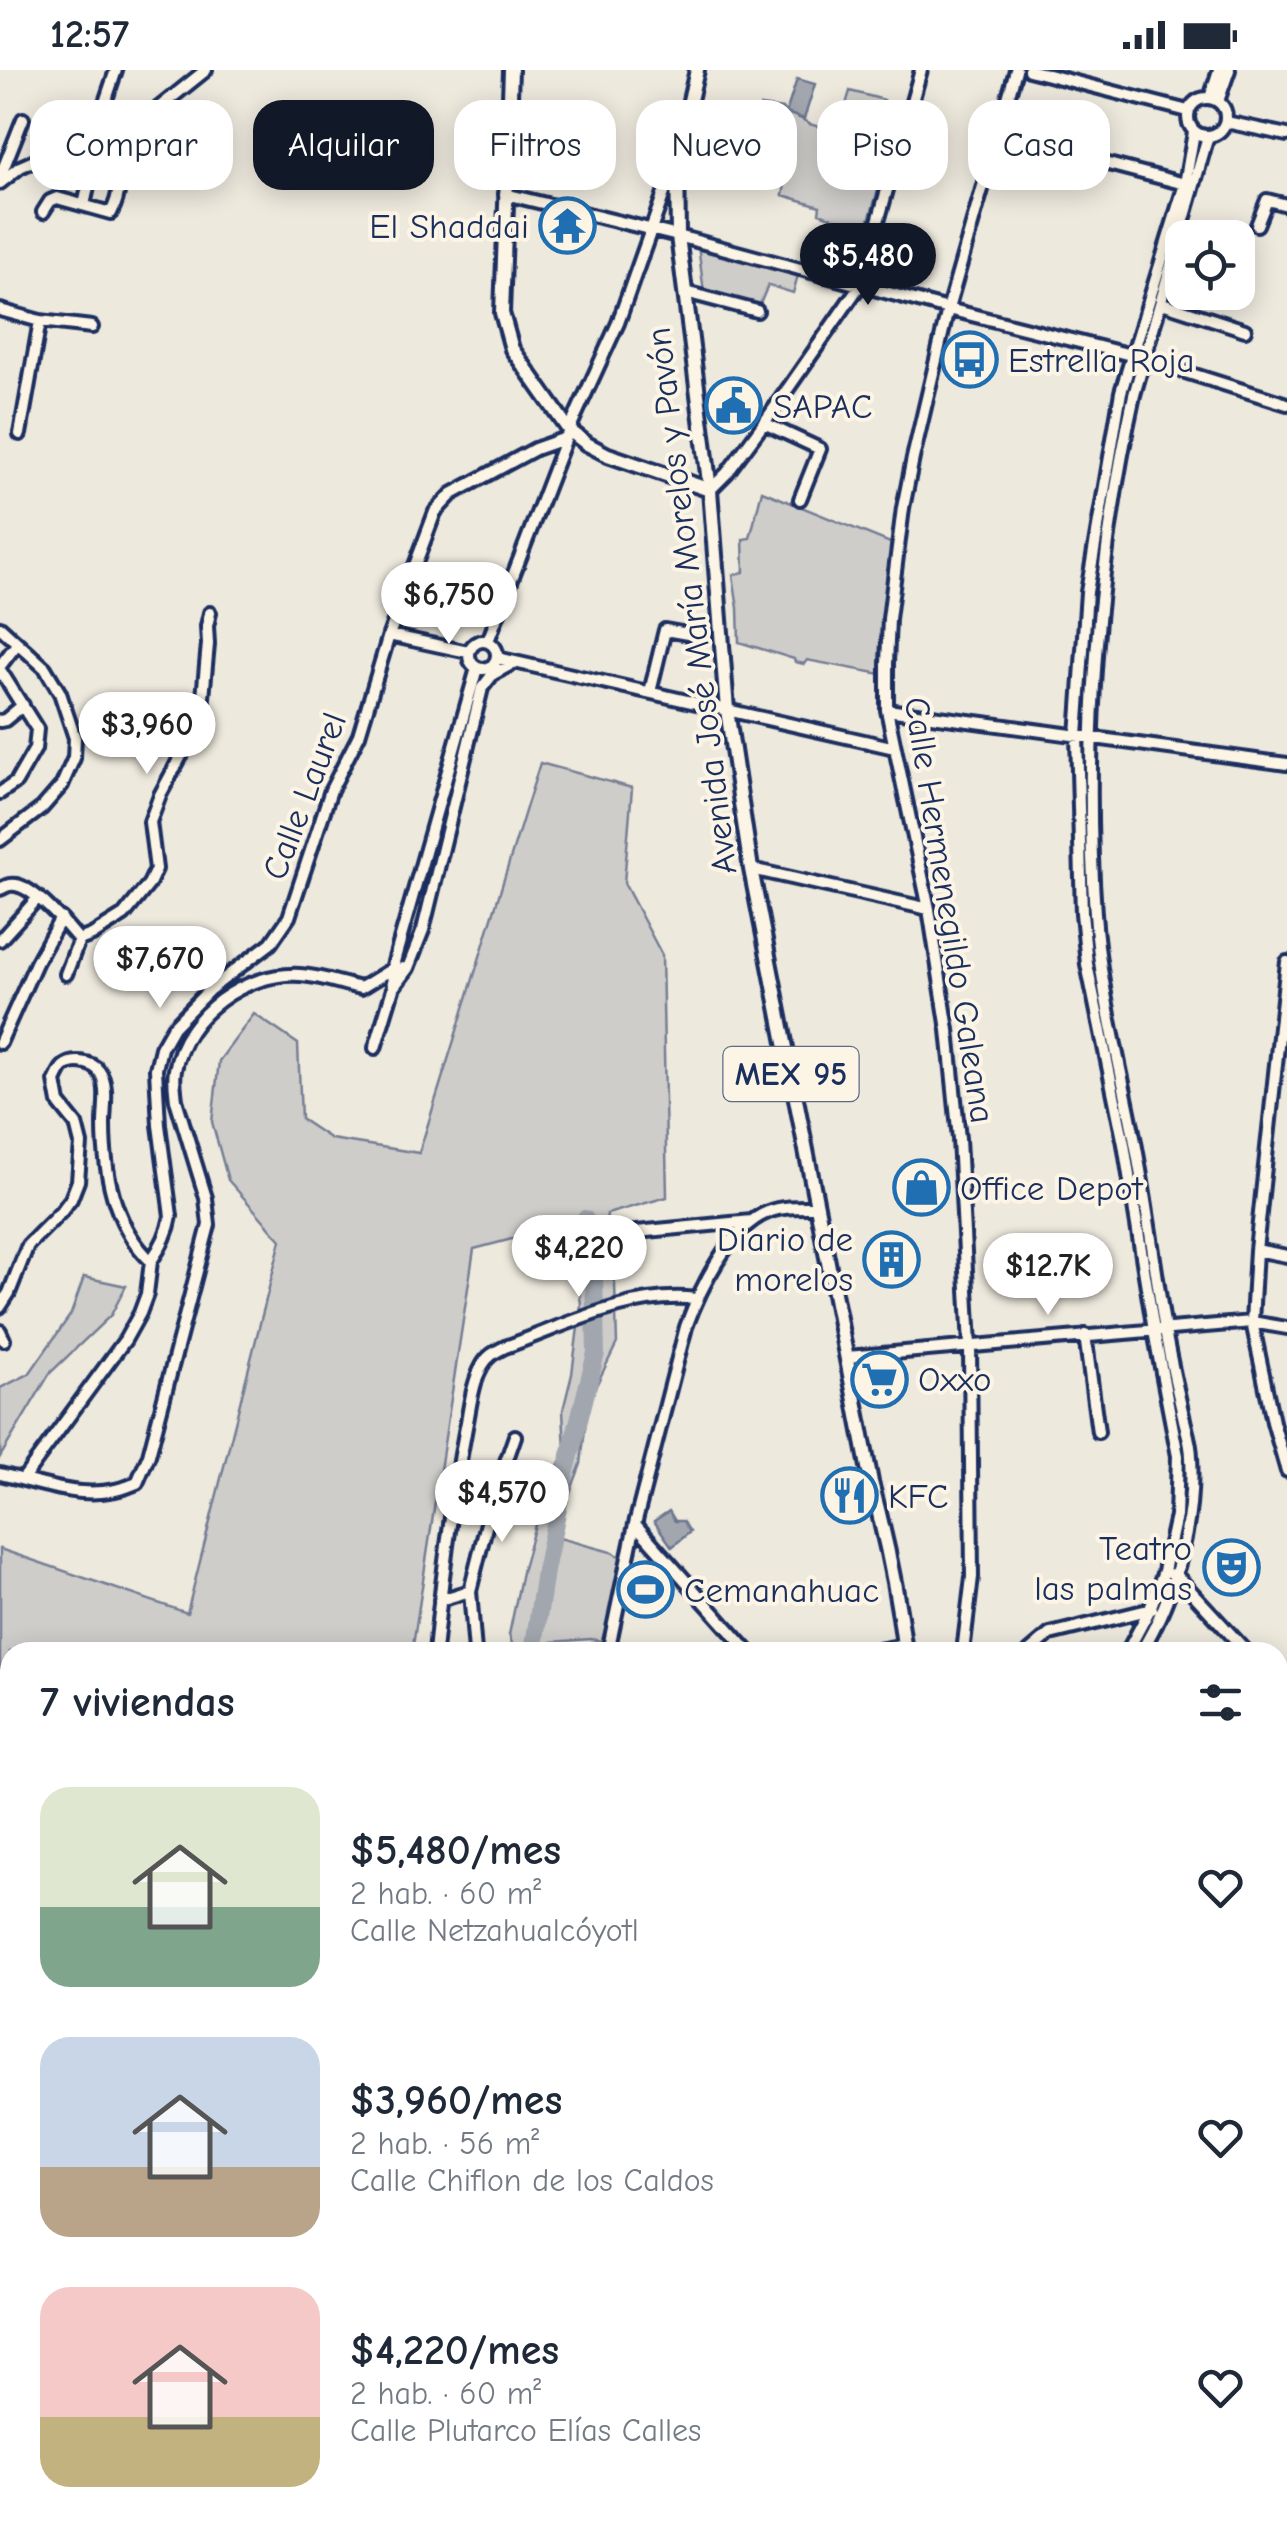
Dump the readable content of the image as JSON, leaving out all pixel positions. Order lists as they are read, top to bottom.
{
  "streets": {
    "main road": ["Avenida José María Morelos y Pavón", "MEX 95"],
    "street": ["Calle Laurel", "Calle Hermenegildo Galeana"]
  },
  "places": {
    "temple": ["El Shaddai"],
    "bus stop": ["Estrella Roja"],
    "public building": ["SAPAC"],
    "shop": ["Office Depot"],
    "building": ["Diario de morelos"],
    "supermarket": ["Oxxo"],
    "restaurant": ["KFC"],
    "theatre": ["Teatro las palmas"],
    "sports": ["Cemanahuac"]
  },
  "page": {
    "status": "12:57",
    "chip": [
      "Comprar",
      "Alquilar",
      "Filtros",
      "Nuevo",
      "Piso",
      "Casa"
    ],
    "price": [
      "$5,480",
      "$6,750",
      "$3,960",
      "$7,670",
      "$4,220",
      "$12.7K",
      "$4,570"
    ],
    "heading": "7 viviendas",
    "list": [
      {
        "name": "$5,480/mes",
        "note": "2 hab. · 60 m² · Calle Netzahualcóyotl"
      },
      {
        "name": "$3,960/mes",
        "note": "2 hab. · 56 m² · Calle Chiflon de los Caldos"
      },
      {
        "name": "$4,220/mes",
        "note": "2 hab. · 60 m² · Calle Plutarco Elías Calles"
      }
    ]
  }
}
